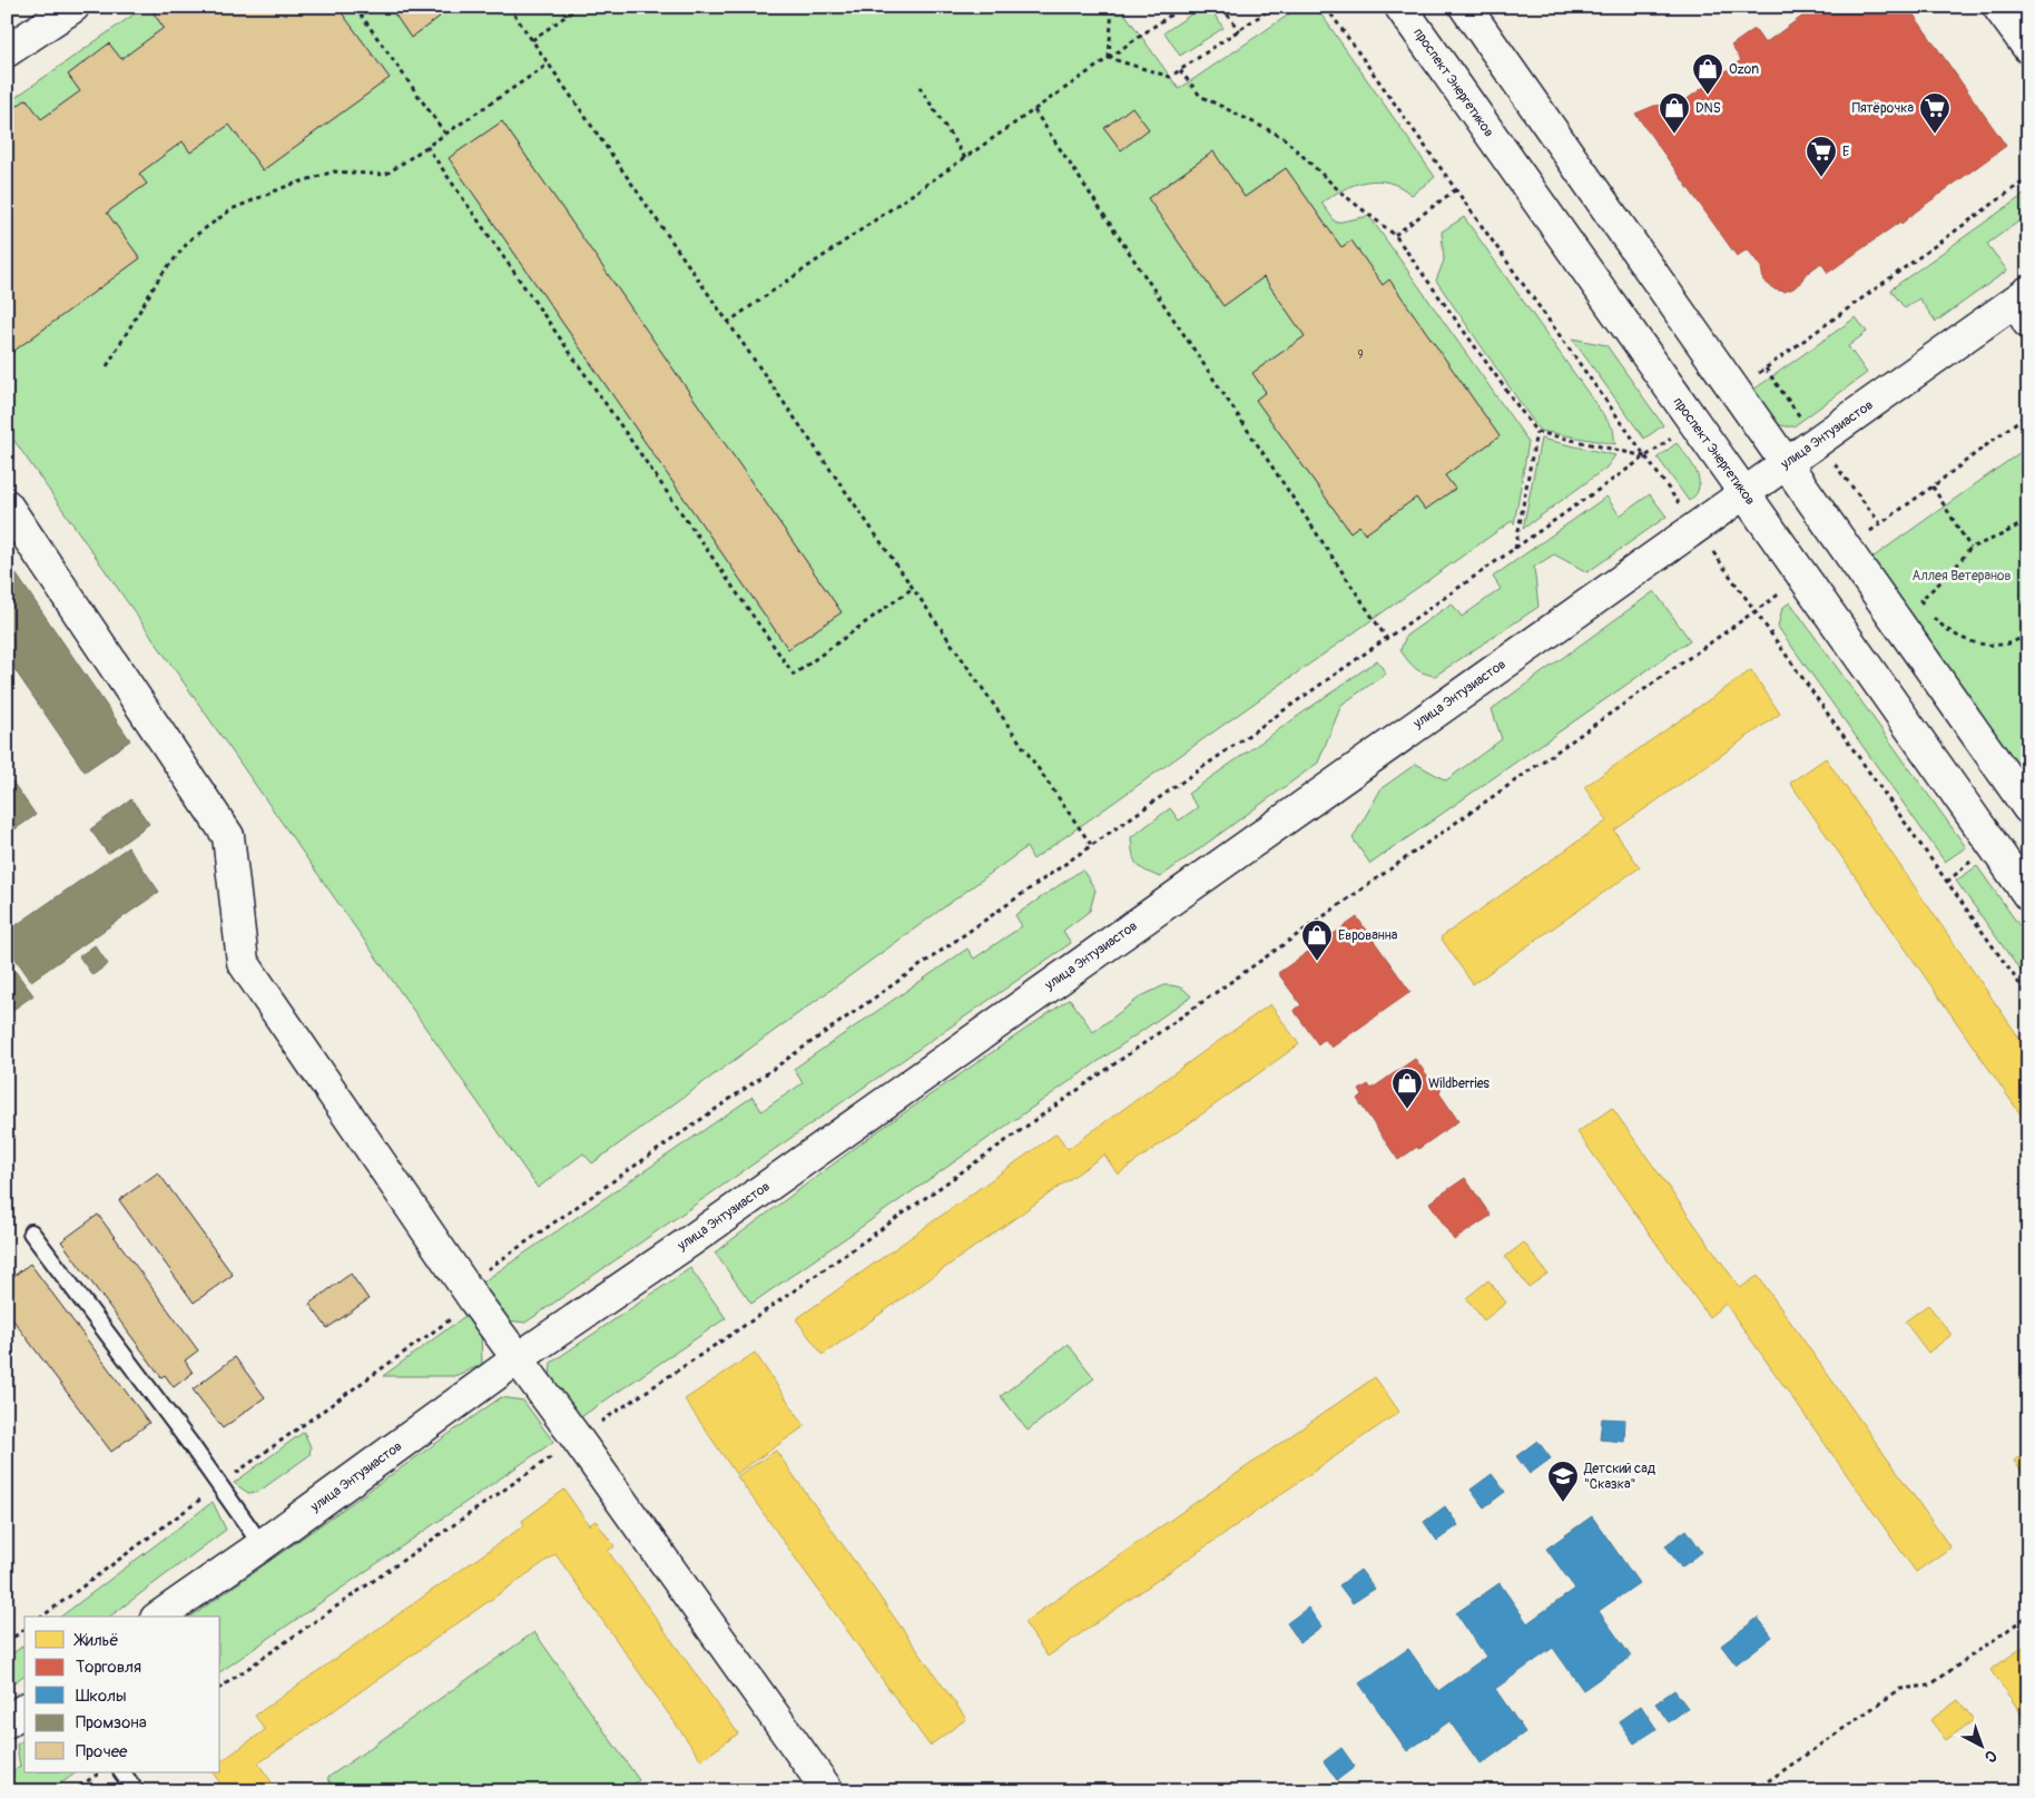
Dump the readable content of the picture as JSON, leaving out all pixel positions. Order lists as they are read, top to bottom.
{
  "streets": {
    "street": ["проспект Энергетиков", "улица Энтузиастов"]
  },
  "crossings": [
    ["проспект Энергетиков", "улица Энтузиастов"]
  ],
  "parks": ["Аллея Ветеранов"],
  "places": {
    "shop": [
      "Ozon",
      "DNS",
      "Еврованна",
      "Wildberries"
    ],
    "supermarket": ["Пятёрочка", "Е"],
    "school or university": ["Детский сад \"Сказка\""]
  },
  "house_numbers": ["9"],
  "legend": [
    "Жильё",
    "Торговля",
    "Школы",
    "Промзона",
    "Прочее"
  ],
  "north": "bottom right"
}
